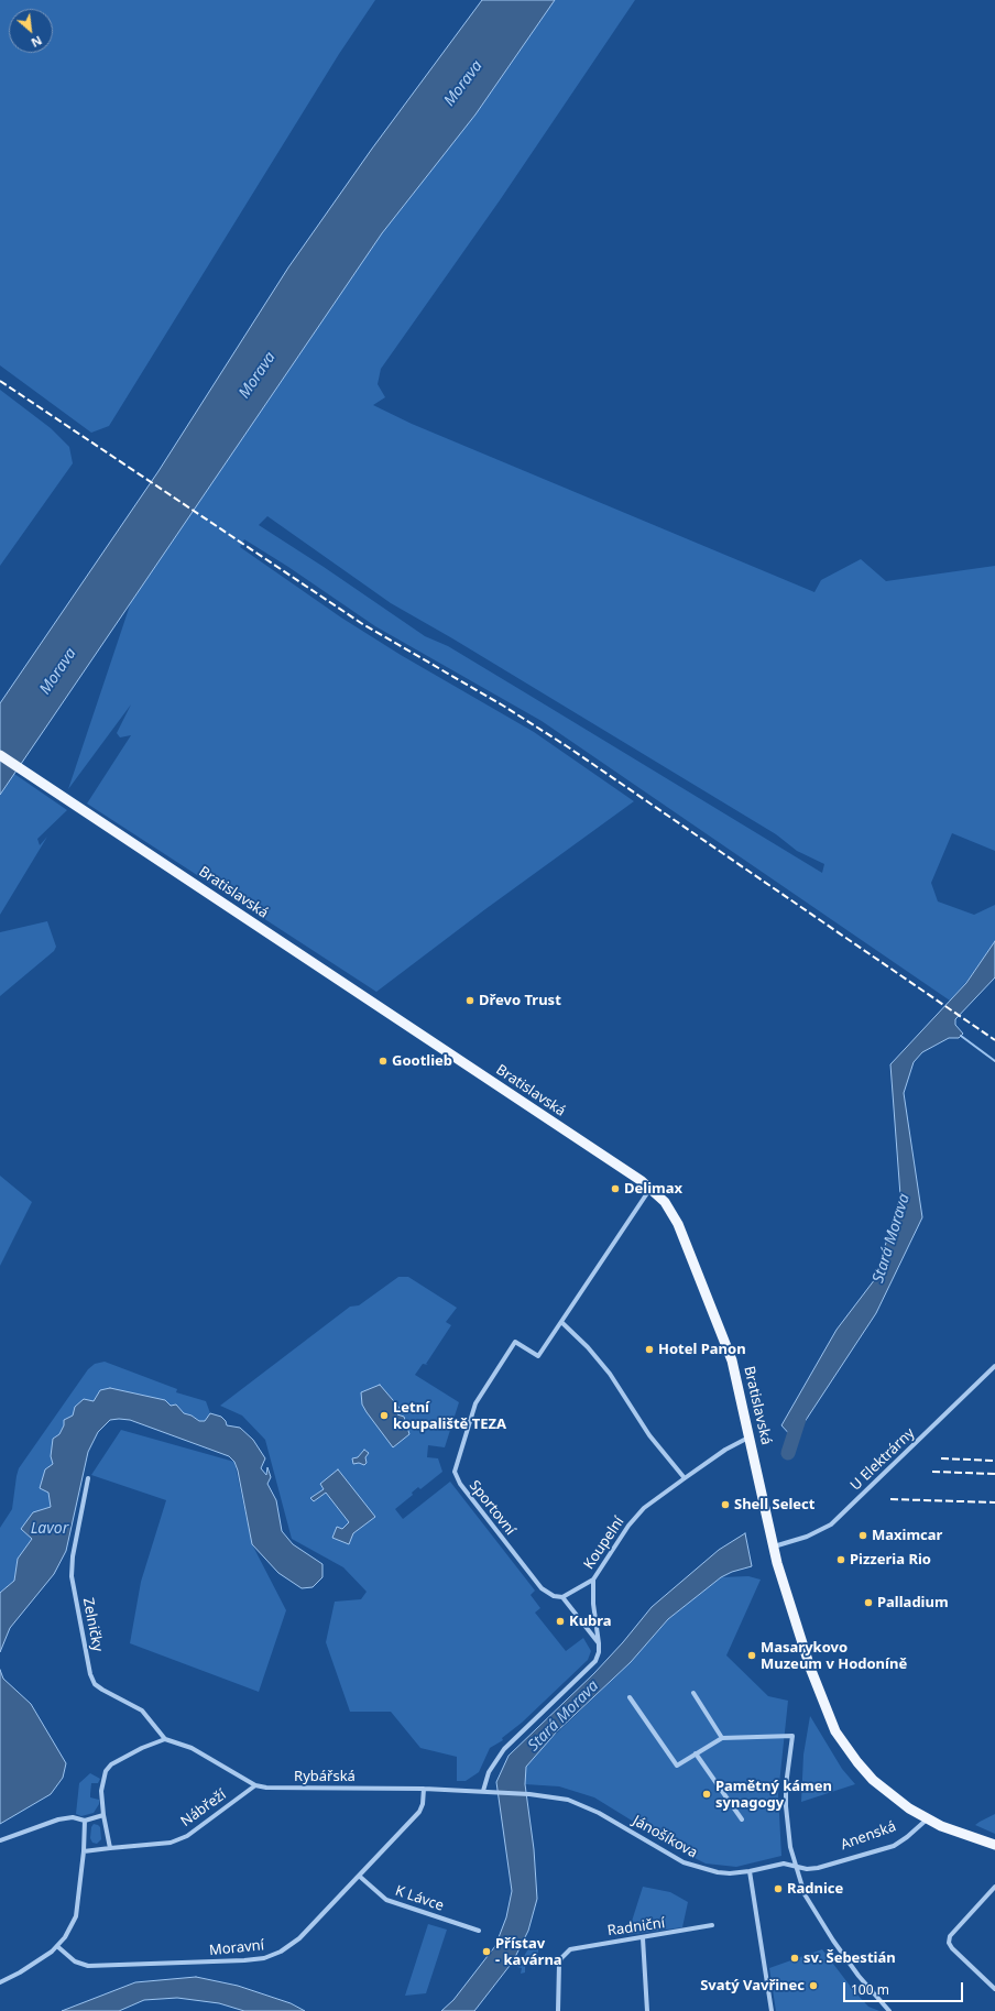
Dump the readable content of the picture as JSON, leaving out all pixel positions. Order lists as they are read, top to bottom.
{
  "streets": {
    "main road": ["Bratislavská"],
    "street": [
      "U Elektrárny",
      "Sportovní",
      "Koupelní",
      "Zelničky",
      "Rybářská",
      "Nábřeží",
      "Anenská",
      "Jánošíkova",
      "K Lávce",
      "Radniční",
      "Moravní"
    ]
  },
  "crossings": [
    ["Bratislavská", "U Elektrárny"],
    ["Bratislavská", "Koupelní"],
    ["Bratislavská", "Anenská"],
    ["Koupelní", "Rybářská"],
    ["Zelničky", "Rybářská"],
    ["Rybářská", "Nábřeží"],
    ["Rybářská", "Jánošíkova"],
    ["Rybářská", "Moravní"],
    ["Anenská", "Jánošíkova"],
    ["K Lávce", "Moravní"]
  ],
  "water": ["Morava", "Stará Morava", "Lavor"],
  "places": [
    "Dřevo Trust",
    "Gootlieb",
    "Delimax",
    "Hotel Panon",
    "Letní koupaliště TEZA",
    "Shell Select",
    "Maximcar",
    "Pizzeria Rio",
    "Palladium",
    "Kubra",
    "Masarykovo Muzeum v Hodoníně",
    "Pamětný kámen synagogy",
    "Radnice",
    "Přístav - kavárna",
    "sv. Šebestián",
    "Svatý Vavřinec"
  ],
  "scale_bar": "100 m",
  "north": "bottom right"
}
